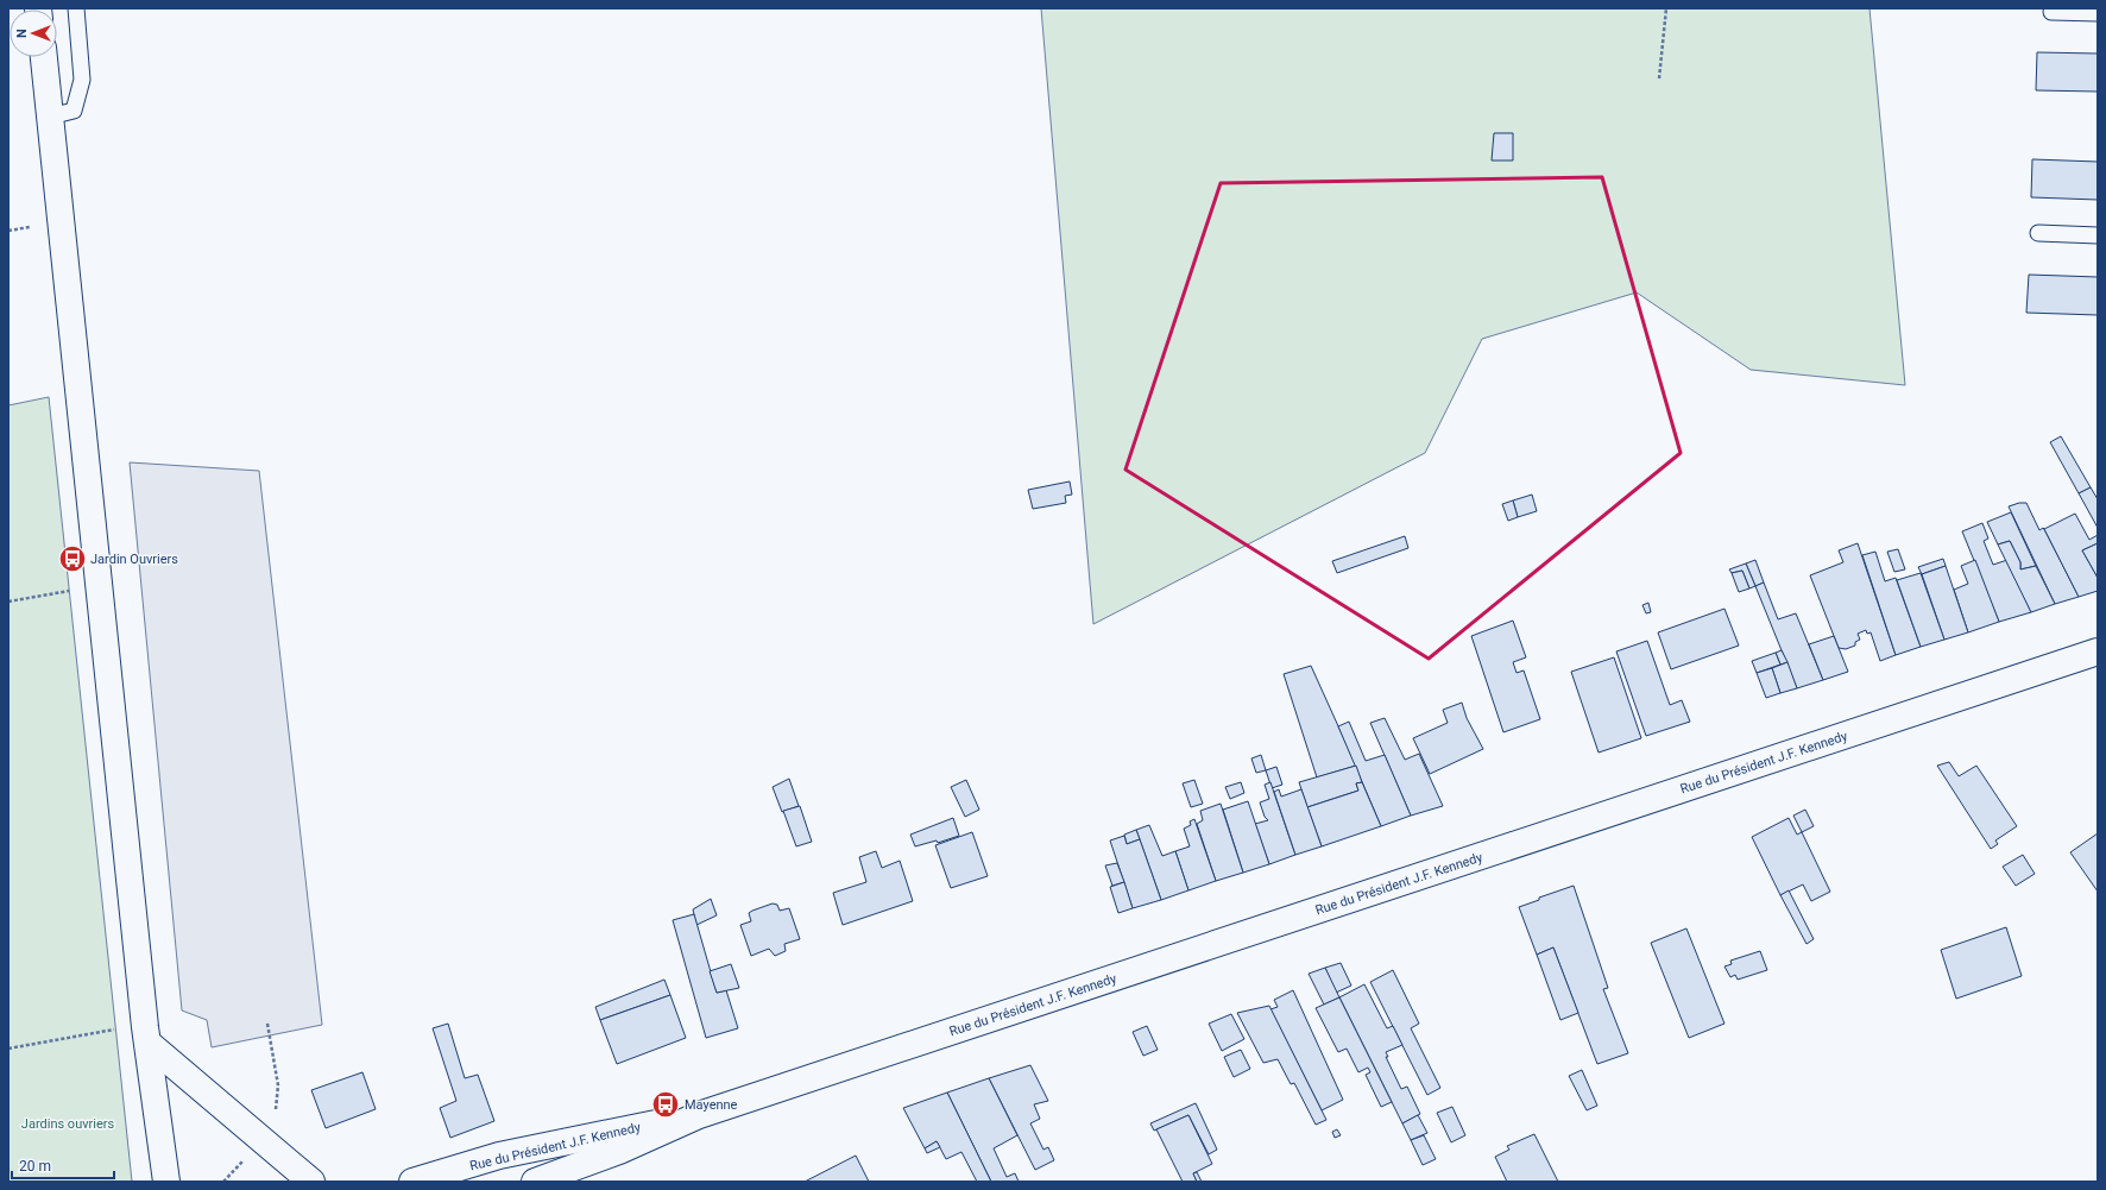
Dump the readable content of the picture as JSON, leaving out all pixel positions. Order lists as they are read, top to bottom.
{
  "streets": {
    "main road": ["Rue du Président J.F. Kennedy"]
  },
  "parks": ["Jardins ouvriers"],
  "places": {
    "bus stop": ["Jardin Ouvriers", "Mayenne"]
  },
  "scale_bar": "20 m",
  "north": "left"
}
